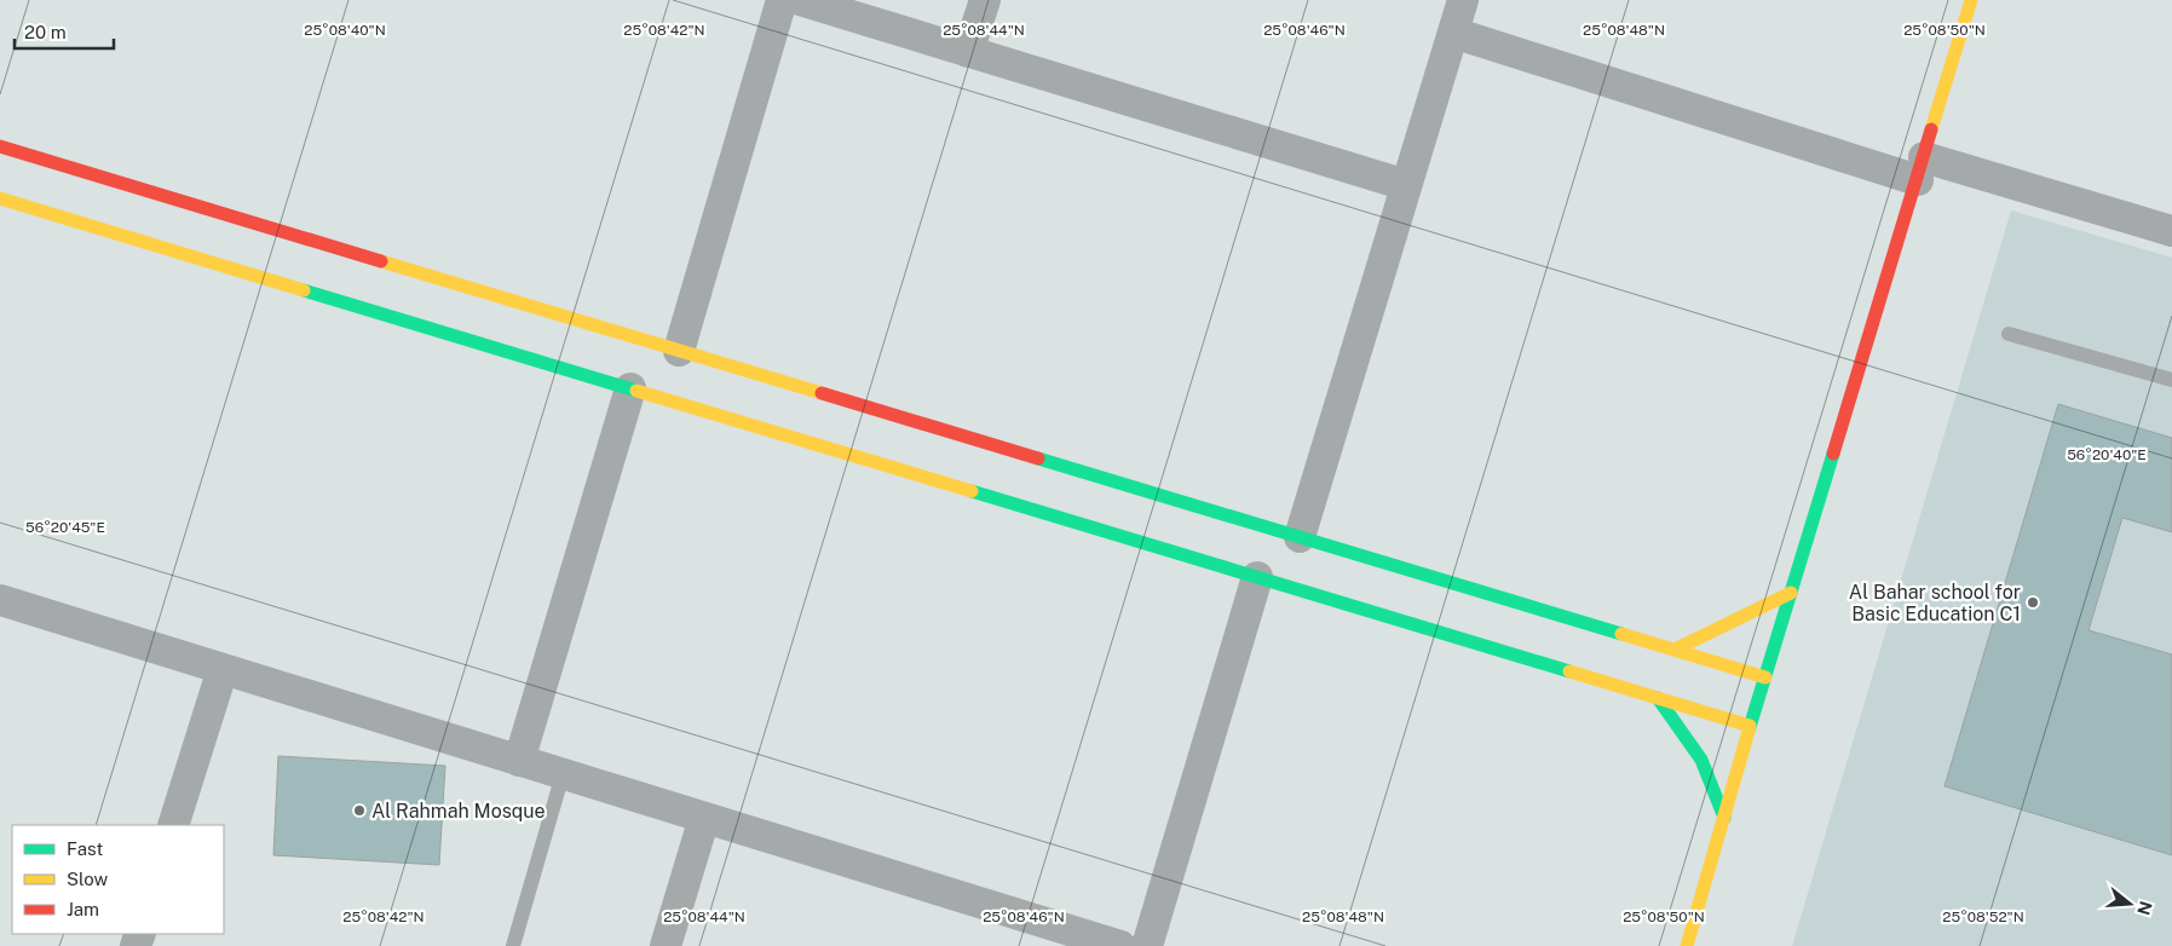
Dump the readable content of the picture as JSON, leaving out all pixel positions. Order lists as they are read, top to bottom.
{
  "places": ["Al Bahar school for Basic Education C1", "Al Rahmah Mosque"],
  "legend": ["Fast", "Slow", "Jam"],
  "scale_bar": "20 m",
  "north": "right",
  "coordinates": [
    "25°08'40\"N",
    "25°08'42\"N",
    "25°08'44\"N",
    "25°08'46\"N",
    "25°08'48\"N",
    "25°08'50\"N",
    "56°20'40\"E",
    "56°20'45\"E",
    "25°08'52\"N"
  ]
}
